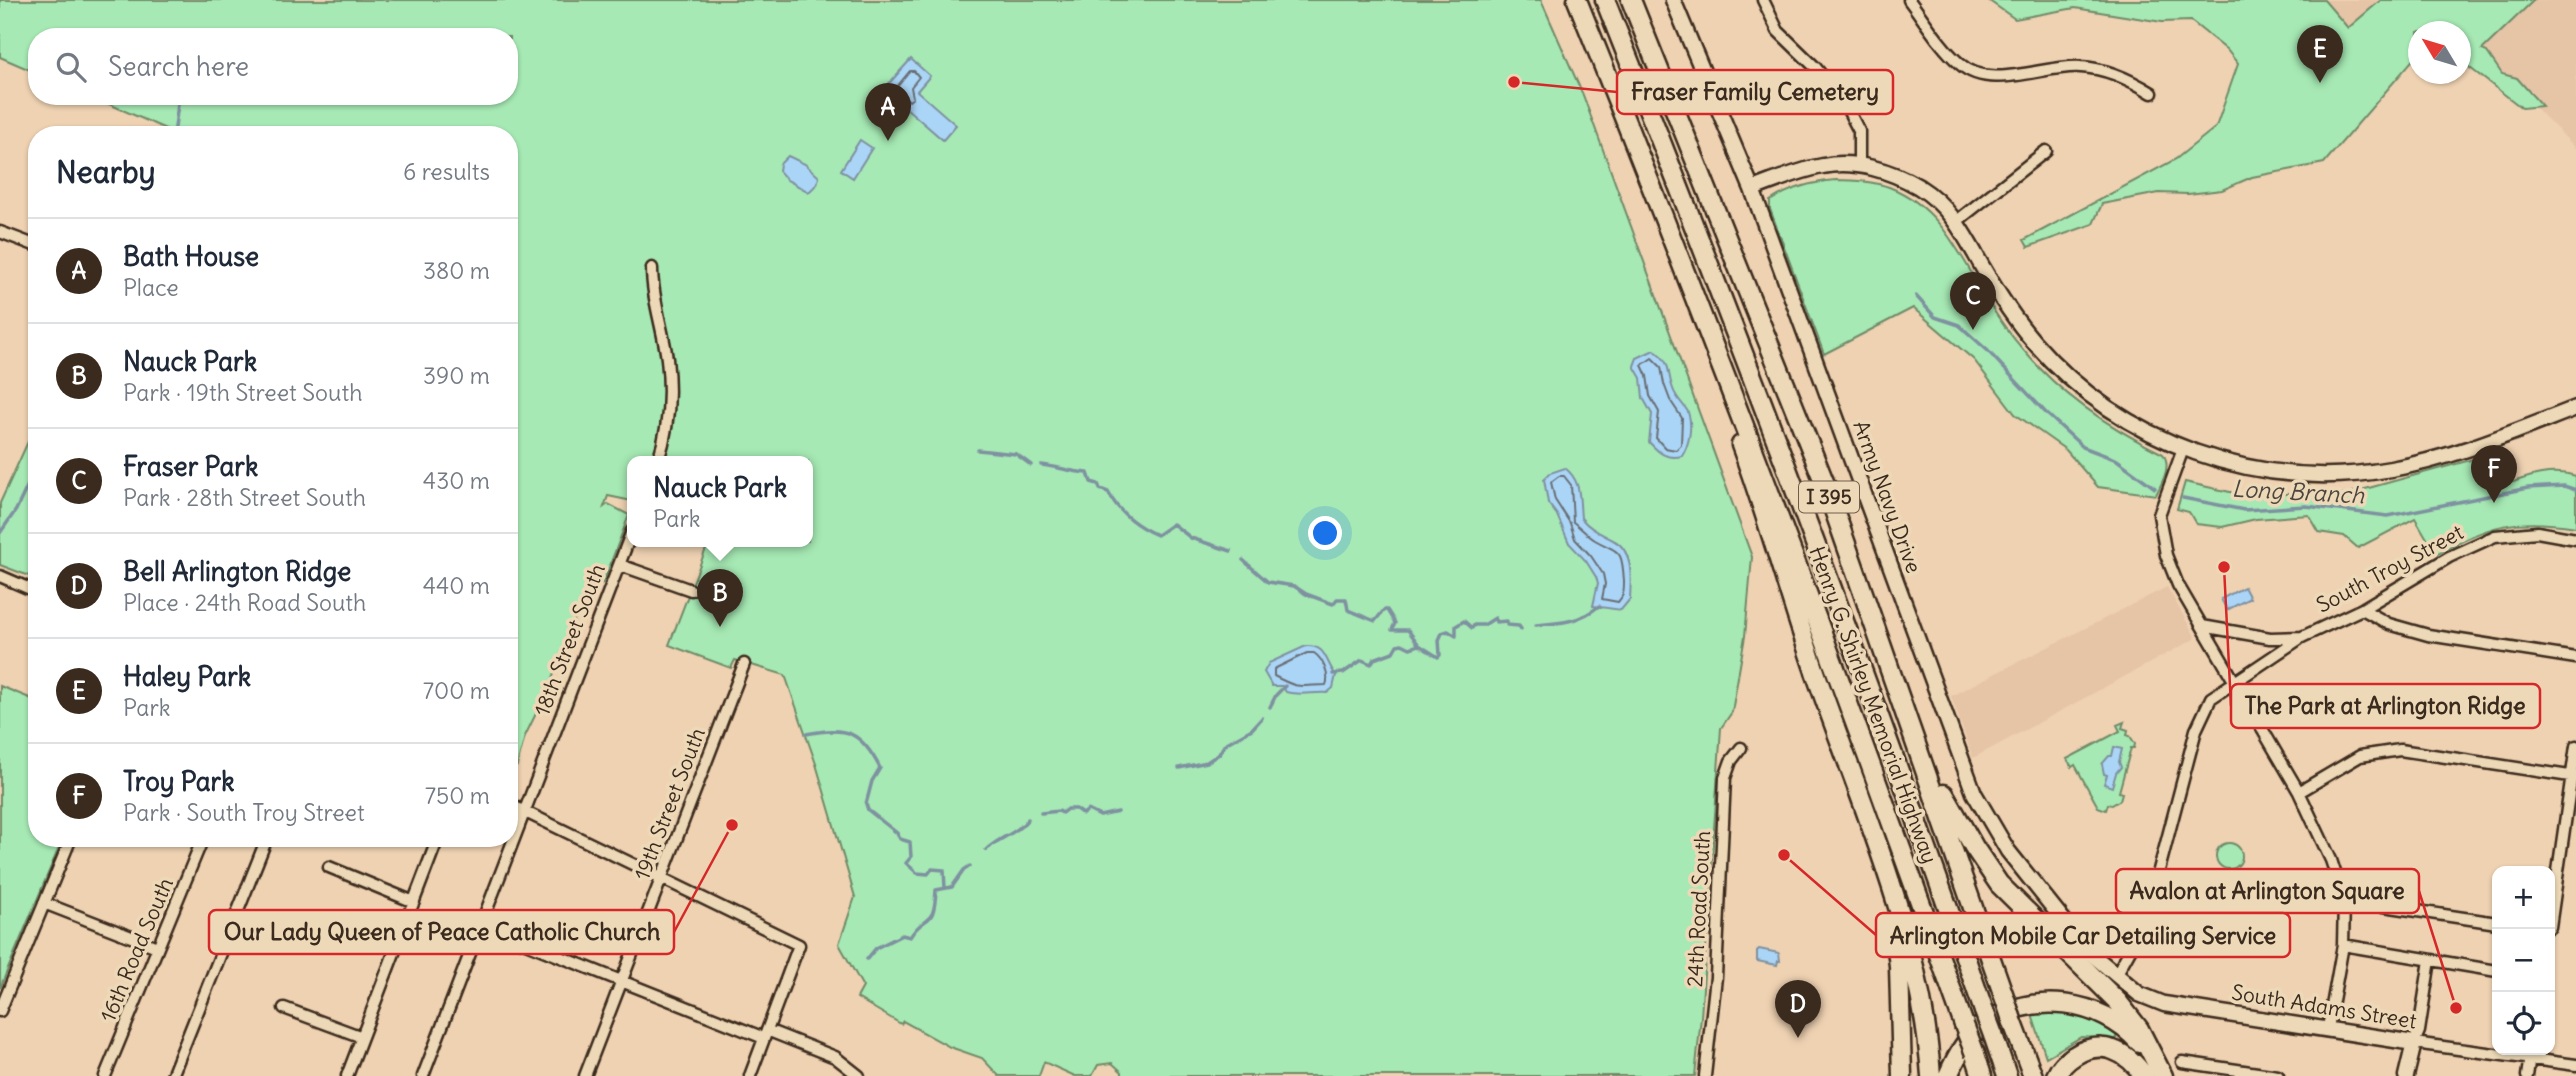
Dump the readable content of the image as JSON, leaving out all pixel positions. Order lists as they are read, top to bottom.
{
  "streets": {
    "highway": ["I 395", "Henry G. Shirley Memorial Highway"],
    "street": [
      "Army Navy Drive",
      "South Troy Street",
      "18th Street South",
      "19th Street South",
      "24th Road South",
      "16th Road South",
      "South Adams Street"
    ]
  },
  "crossings": [
    ["Army Navy Drive", "South Troy Street"],
    ["Army Navy Drive", "South Adams Street"],
    ["South Troy Street", "South Adams Street"]
  ],
  "water": ["Long Branch"],
  "places": [
    "Fraser Family Cemetery",
    "The Park at Arlington Ridge",
    "Our Lady Queen of Peace Catholic Church",
    "Arlington Mobile Car Detailing Service",
    "Avalon at Arlington Square"
  ],
  "north": "top left",
  "page": {
    "pins": [
      "E",
      "A",
      "C",
      "F",
      "B",
      "D"
    ],
    "search": "Search here",
    "heading": ["Nearby", "6 results"],
    "list": [
      {
        "mark": "A",
        "name": "Bath House",
        "note": "Place",
        "value": "380 m"
      },
      {
        "mark": "B",
        "name": "Nauck Park",
        "note": "Park · 19th Street South",
        "value": "390 m"
      },
      {
        "mark": "C",
        "name": "Fraser Park",
        "note": "Park · 28th Street South",
        "value": "430 m"
      },
      {
        "mark": "D",
        "name": "Bell Arlington Ridge",
        "note": "Place · 24th Road South",
        "value": "440 m"
      },
      {
        "mark": "E",
        "name": "Haley Park",
        "note": "Park",
        "value": "700 m"
      },
      {
        "mark": "F",
        "name": "Troy Park",
        "note": "Park · South Troy Street",
        "value": "750 m"
      }
    ],
    "popup": ["Nauck Park", "Park"],
    "map_buttons": ["+", "−"]
  }
}
